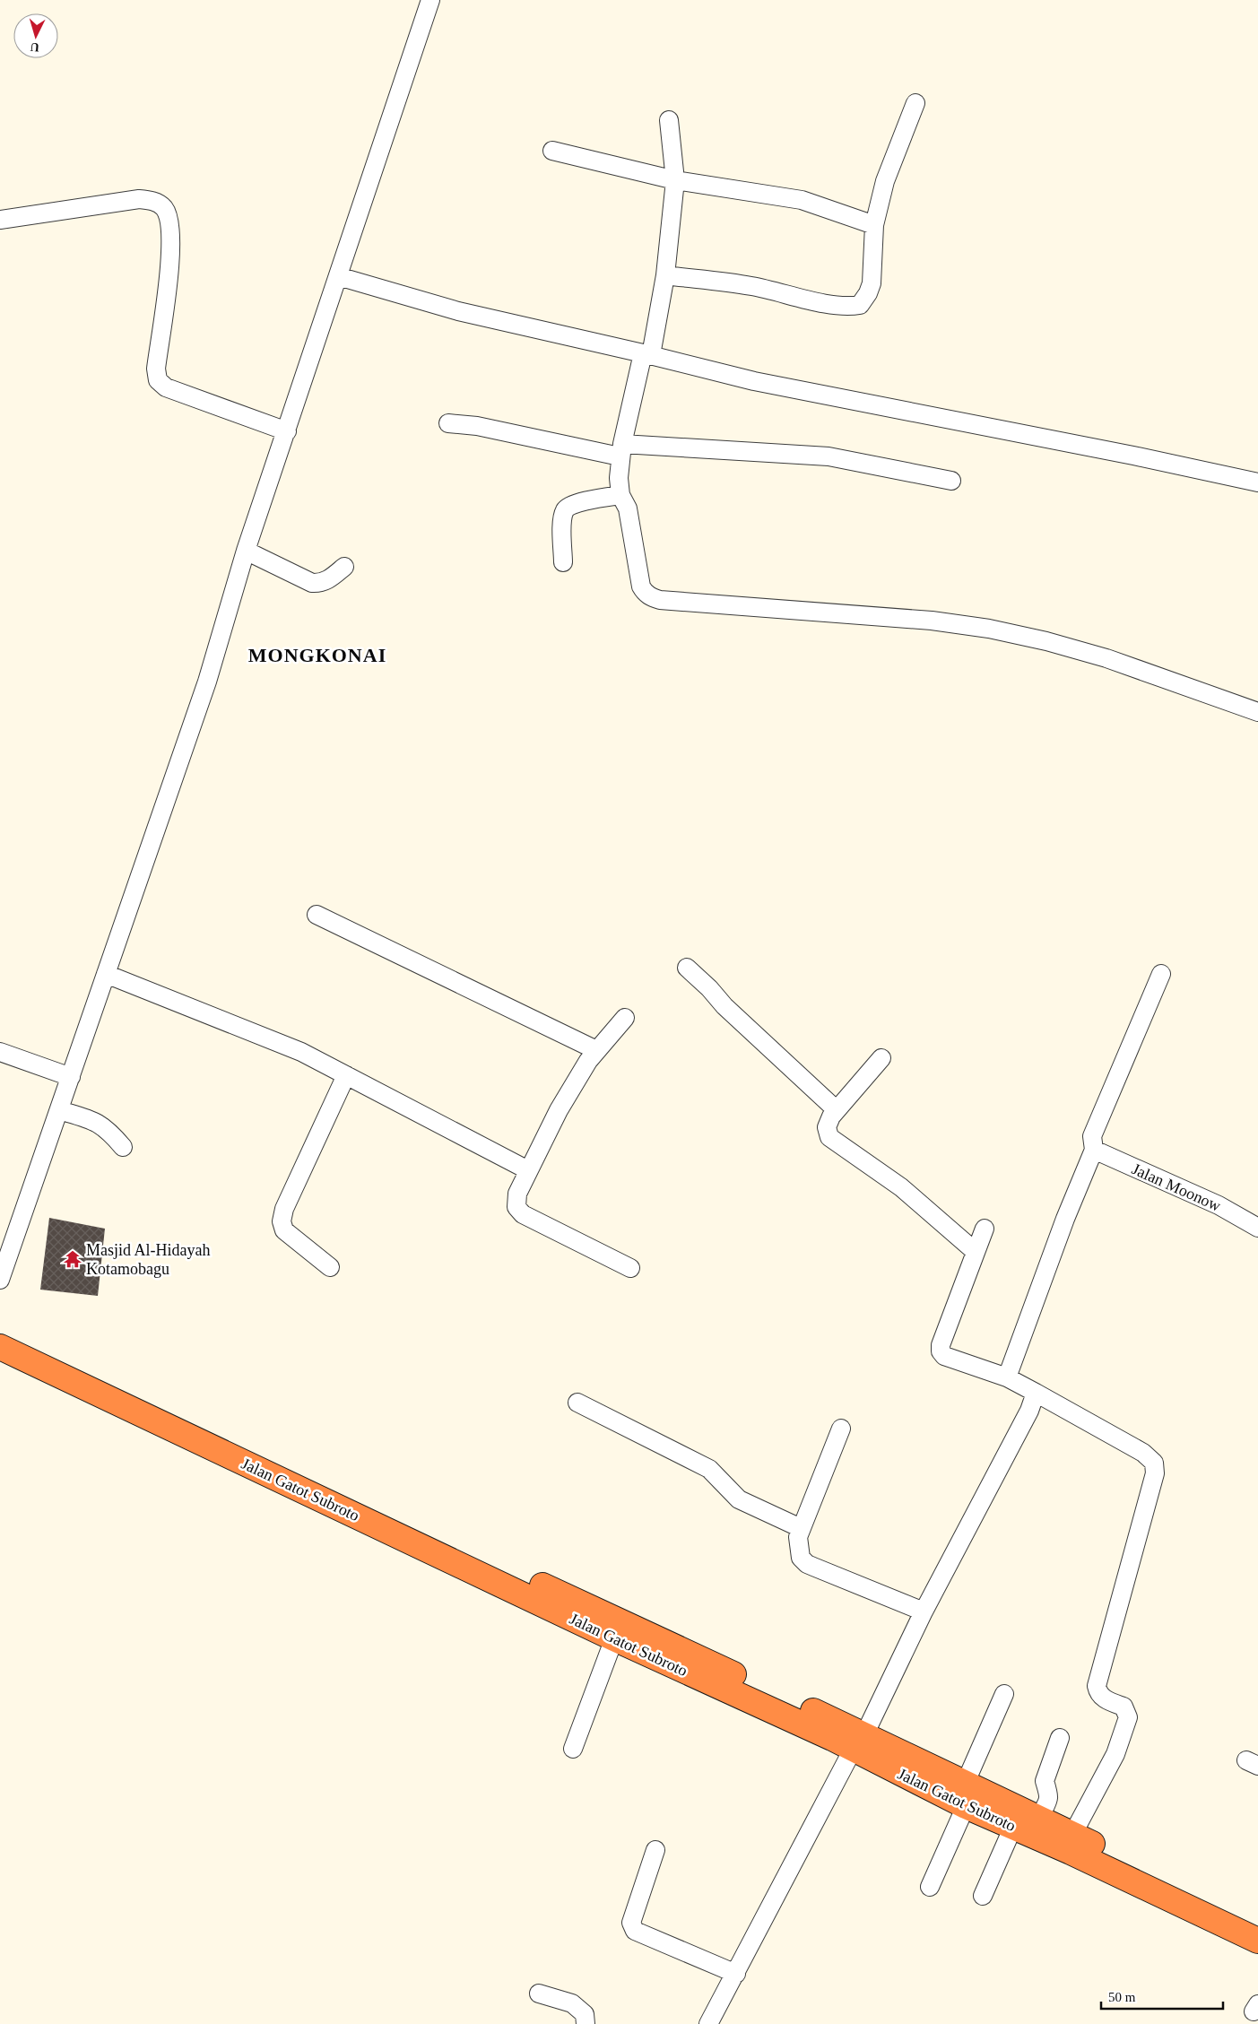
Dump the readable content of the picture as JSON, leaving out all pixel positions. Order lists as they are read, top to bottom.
{
  "streets": {
    "highway": ["Jalan Gatot Subroto"],
    "street": ["Jalan Moonow"]
  },
  "districts": ["MONGKONAI"],
  "places": {
    "temple": ["Masjid Al-Hidayah Kotamobagu"]
  },
  "scale_bar": "50 m",
  "north": "bottom"
}
